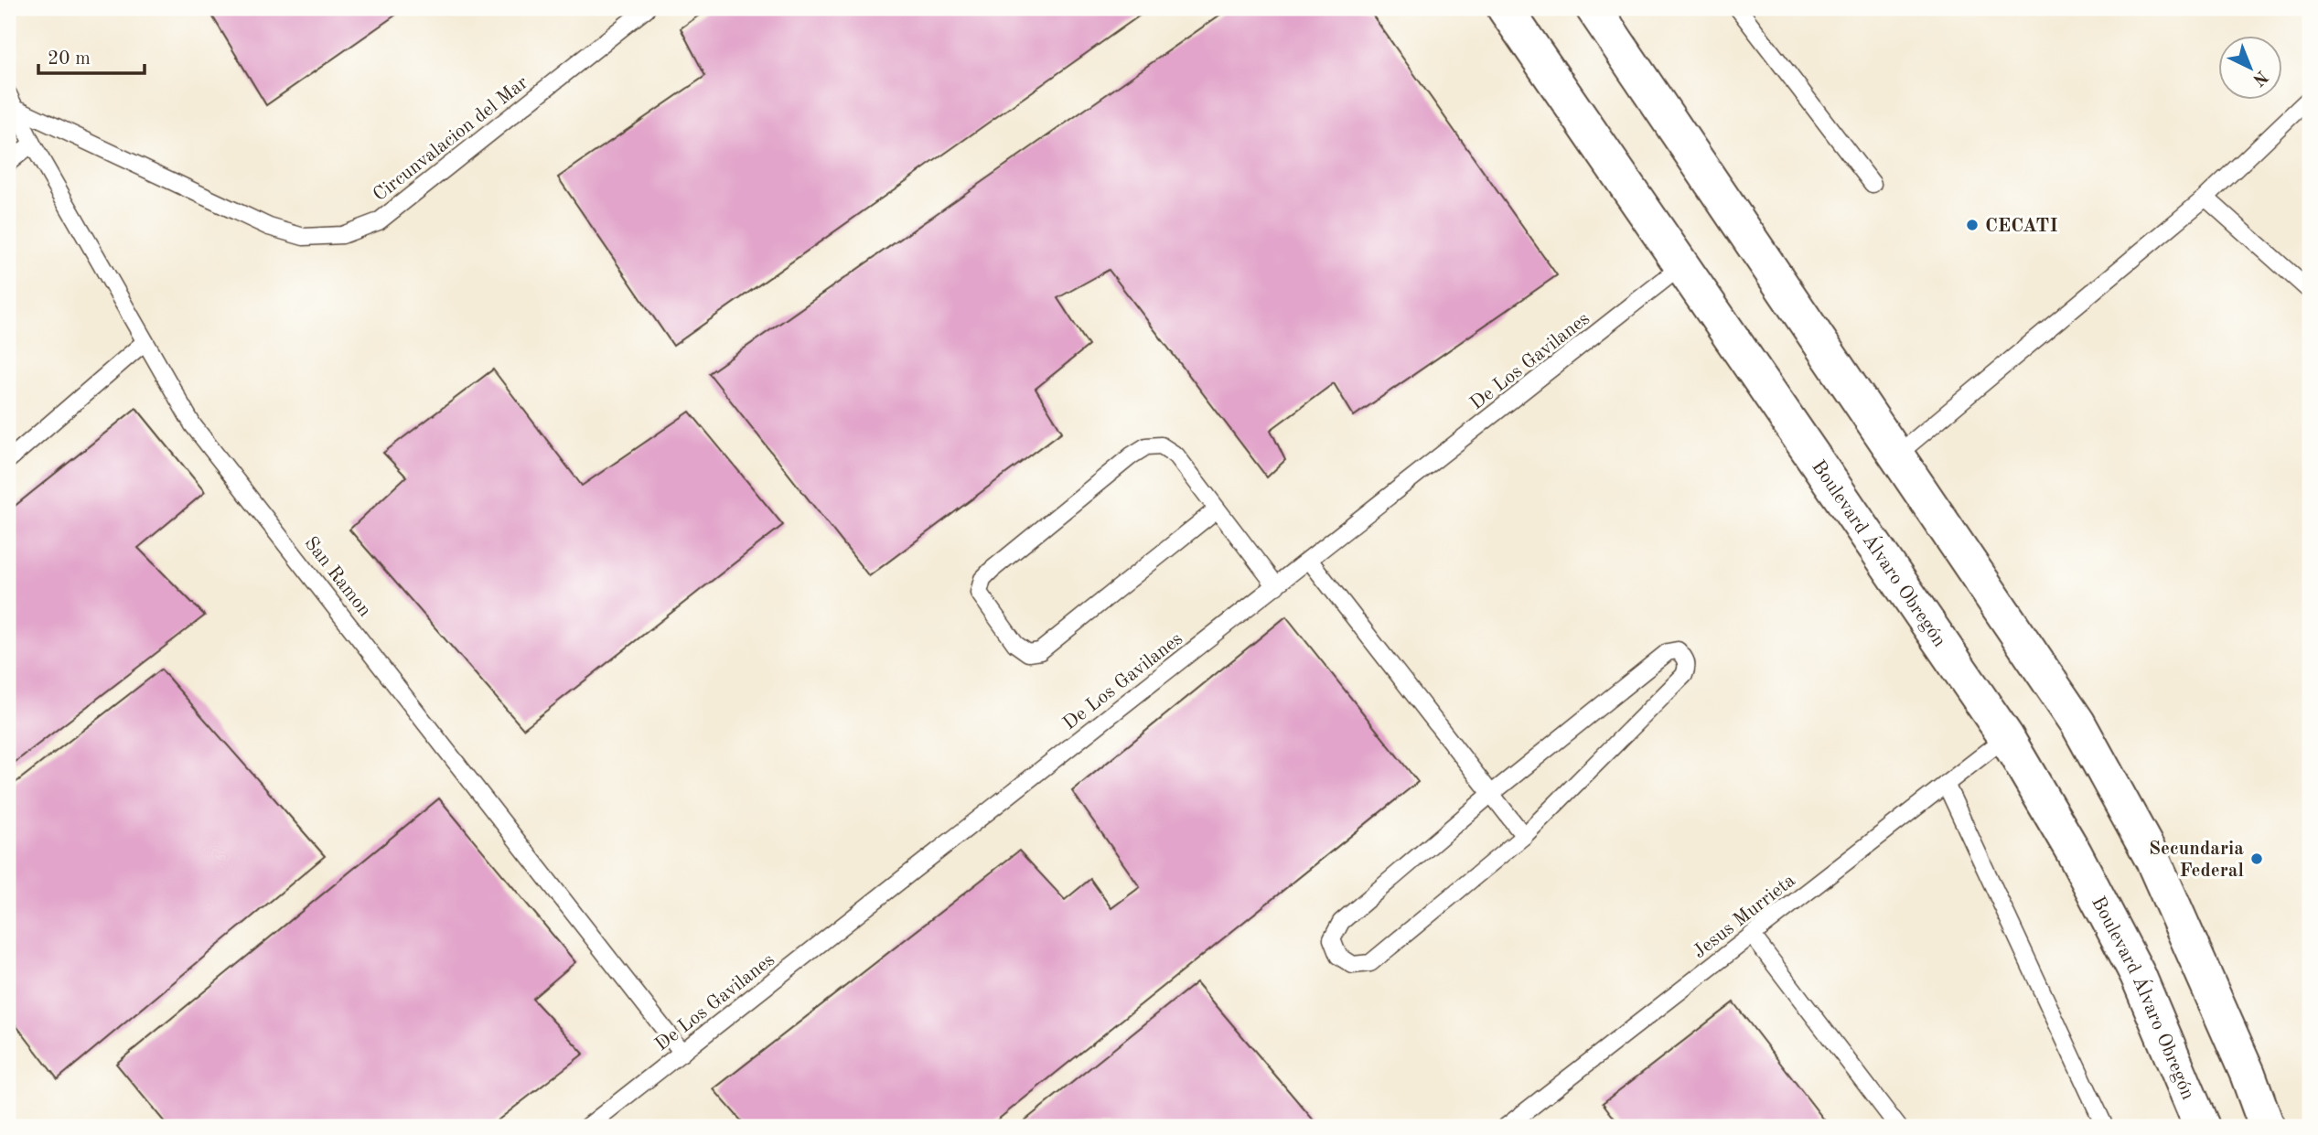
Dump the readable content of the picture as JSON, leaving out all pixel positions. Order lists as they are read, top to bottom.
{
  "streets": {
    "highway": ["Boulevard Álvaro Obregón"],
    "lane": [
      "Circunvalacion del Mar",
      "De Los Gavilanes",
      "San Ramon",
      "Jesus Murrieta"
    ]
  },
  "crossings": [
    ["Circunvalacion del Mar", "San Ramon"],
    ["De Los Gavilanes", "Boulevard Álvaro Obregón"],
    ["De Los Gavilanes", "San Ramon"],
    ["Boulevard Álvaro Obregón", "Jesus Murrieta"]
  ],
  "places": ["CECATI", "Secundaria Federal"],
  "scale_bar": "20 m",
  "north": "bottom right"
}
